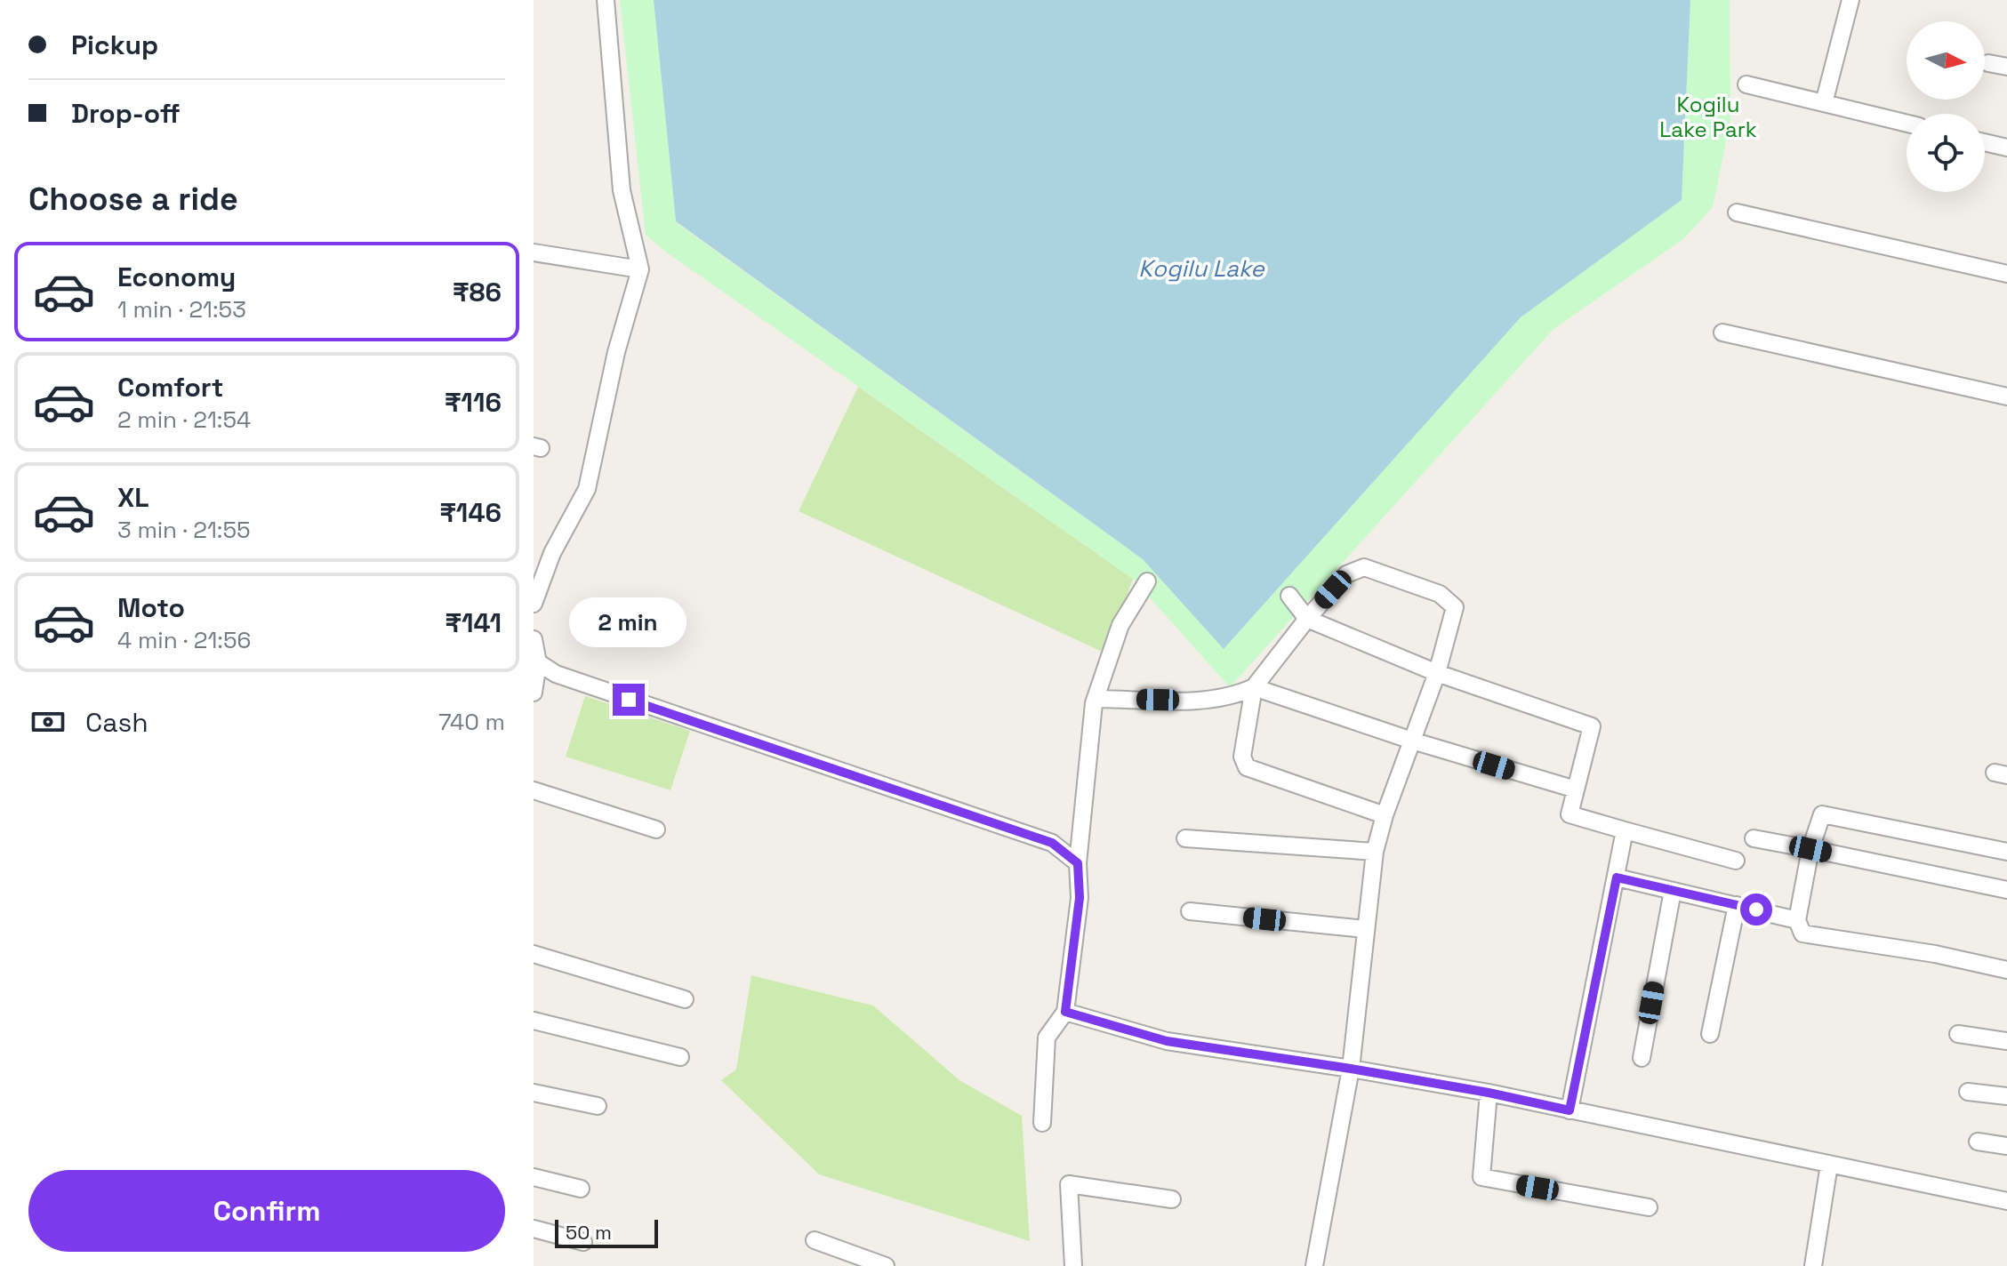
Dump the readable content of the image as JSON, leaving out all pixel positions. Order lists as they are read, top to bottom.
{
  "water": ["Kogilu Lake"],
  "parks": ["Kogilu Lake Park"],
  "scale_bar": "50 m",
  "north": "right",
  "page": {
    "banner": ["Pickup", "Drop-off"],
    "heading": "Choose a ride",
    "list": [
      {
        "name": "Economy",
        "note": "1 min · 21:53",
        "value": "₹86"
      },
      {
        "name": "Comfort",
        "note": "2 min · 21:54",
        "value": "₹116"
      },
      {
        "name": "XL",
        "note": "3 min · 21:55",
        "value": "₹146"
      },
      {
        "name": "Moto",
        "note": "4 min · 21:56",
        "value": "₹141"
      }
    ],
    "bubble": "2 min",
    "pay": ["Cash", "740 m"],
    "buttons": "Confirm",
    "scale": "50 m"
  }
}
